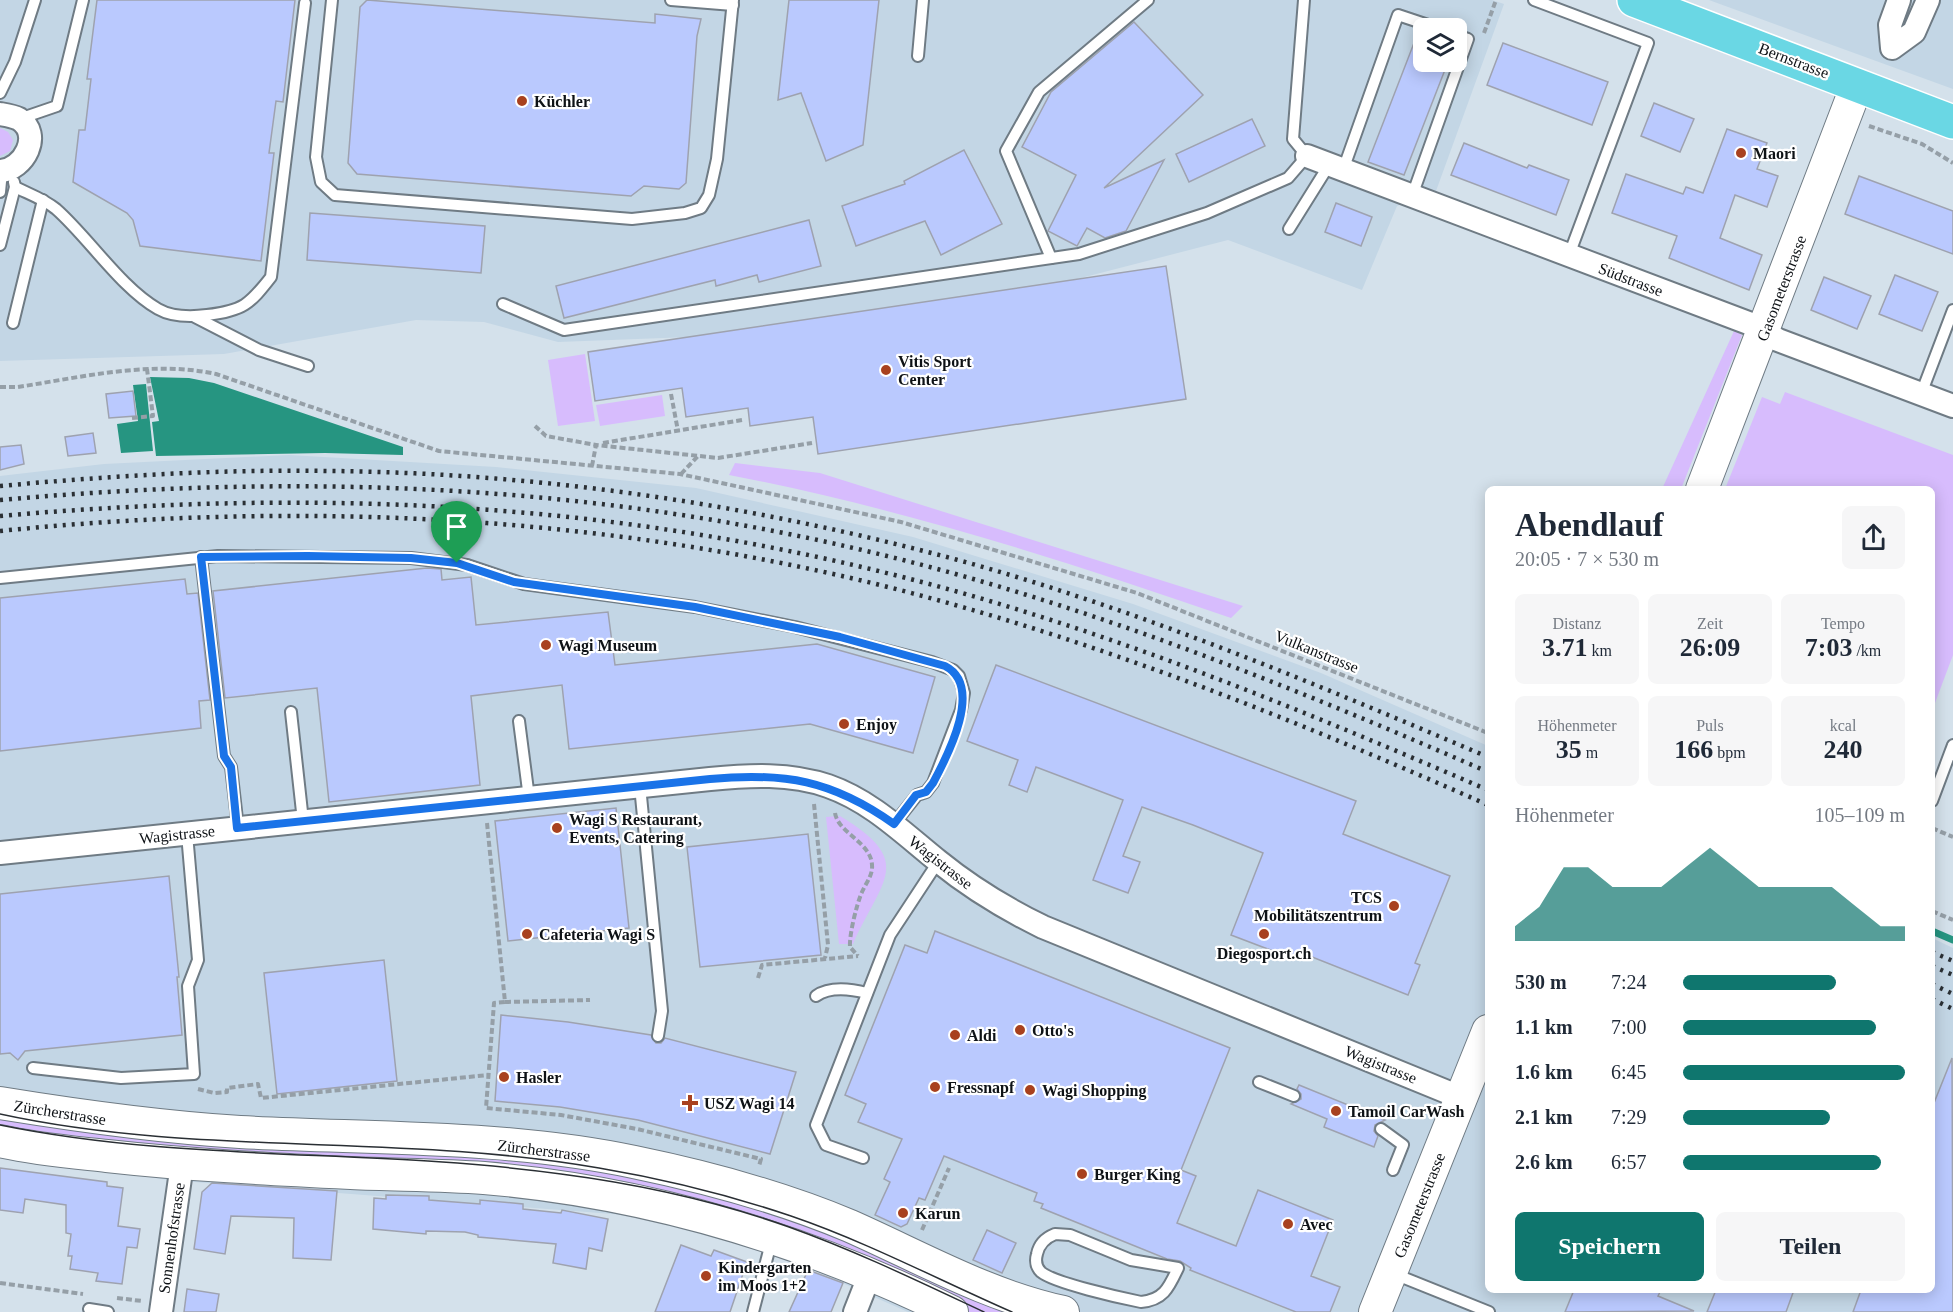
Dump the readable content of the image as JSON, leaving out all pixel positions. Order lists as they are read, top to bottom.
{
  "streets": {
    "main road": ["Bernstrasse", "Gasometerstrasse", "Zürcherstrasse"],
    "street": ["Südstrasse", "Wagistrasse", "Sonnenhofstrasse"],
    "path": ["Vulkanstrasse"]
  },
  "crossings": [
    ["Bernstrasse", "Gasometerstrasse"],
    ["Südstrasse", "Gasometerstrasse"],
    ["Gasometerstrasse", "Wagistrasse"],
    ["Zürcherstrasse", "Sonnenhofstrasse"]
  ],
  "places": {
    "other": [
      "Küchler",
      "Maori",
      "Vitis Sport Center",
      "Wagi Museum",
      "Enjoy",
      "Wagi S Restaurant, Events, Catering",
      "TCS Mobilitätszentrum",
      "Cafeteria Wagi S",
      "Diegosport.ch",
      "Otto's",
      "Aldi",
      "Hasler",
      "Fressnapf",
      "Wagi Shopping",
      "Tamoil CarWash",
      "Burger King",
      "Karun",
      "Avec",
      "Kindergarten im Moos 1+2"
    ],
    "health": ["USZ Wagi 14"]
  },
  "page": {
    "heading": ["Abendlauf", "20:05 · 7 × 530 m"],
    "stats": [
      ["Distanz", "3.71 km"],
      ["Zeit", "26:09"],
      ["Tempo", "7:03 /km"],
      ["Höhenmeter", "35 m"],
      ["Puls", "166 bpm"],
      ["kcal", "240"]
    ],
    "chart": ["Höhenmeter", "105–109 m"],
    "list": [
      {
        "name": "530 m",
        "note": "7:24"
      },
      {
        "name": "1.1 km",
        "note": "7:00"
      },
      {
        "name": "1.6 km",
        "note": "6:45"
      },
      {
        "name": "2.1 km",
        "note": "7:29"
      },
      {
        "name": "2.6 km",
        "note": "6:57"
      }
    ],
    "buttons": ["Speichern", "Teilen"]
  }
}
